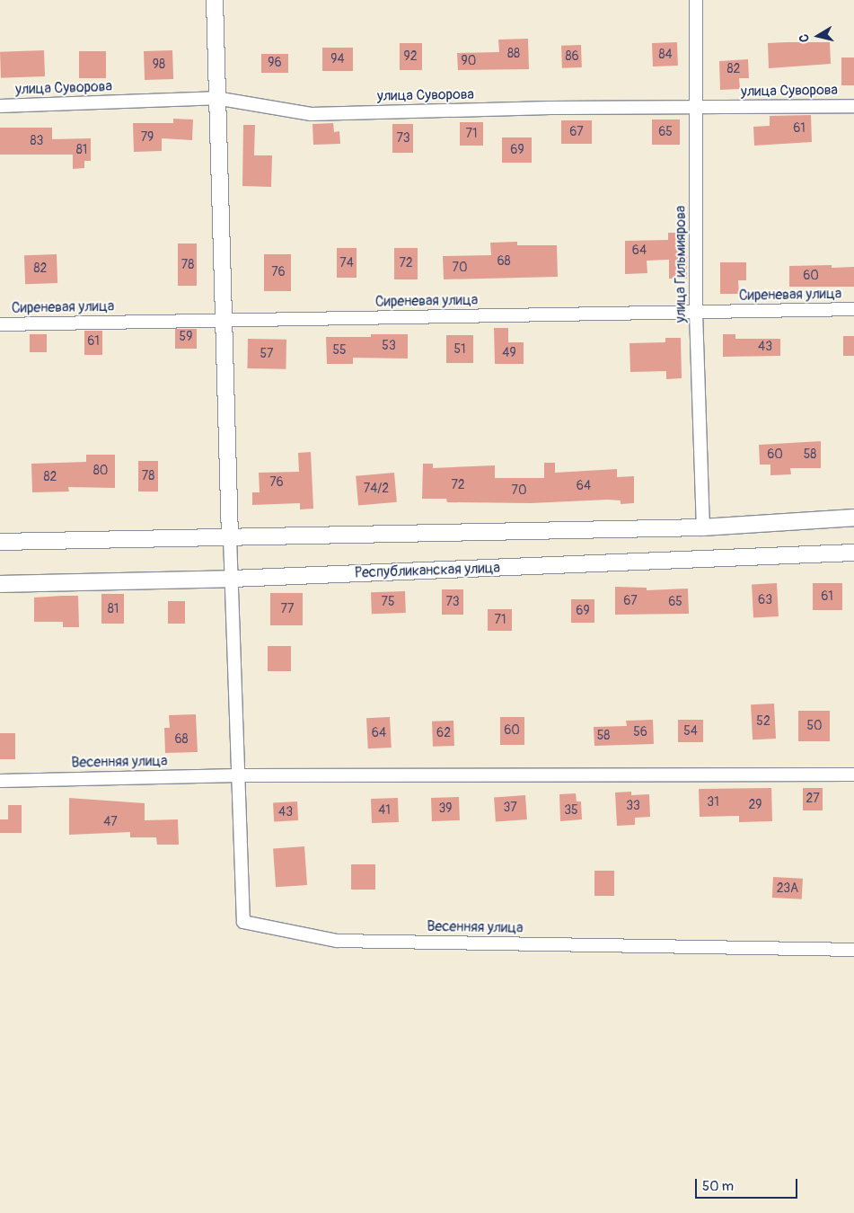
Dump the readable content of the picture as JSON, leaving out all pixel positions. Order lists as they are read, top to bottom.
{
  "streets": {
    "street": [
      "улица Суворова",
      "улица Гильмиярова",
      "Сиреневая улица",
      "Республиканская улица",
      "Весенняя улица"
    ]
  },
  "crossings": [
    ["улица Суворова", "улица Гильмиярова"],
    ["улица Гильмиярова", "Сиреневая улица"],
    ["Республиканская улица", "Весенняя улица"]
  ],
  "house_numbers": [
    "88",
    "84",
    "92",
    "86",
    "94",
    "90",
    "96",
    "98",
    "82",
    "61",
    "67",
    "65",
    "71",
    "79",
    "73",
    "83",
    "81",
    "69",
    "64",
    "68",
    "74",
    "72",
    "78",
    "70",
    "82",
    "76",
    "60",
    "59",
    "61",
    "53",
    "43",
    "51",
    "55",
    "49",
    "57",
    "60",
    "58",
    "80",
    "78",
    "82",
    "76",
    "72",
    "64",
    "74/2",
    "70",
    "61",
    "63",
    "67",
    "75",
    "73",
    "65",
    "81",
    "77",
    "69",
    "71",
    "52",
    "50",
    "60",
    "54",
    "56",
    "64",
    "62",
    "58",
    "68",
    "27",
    "31",
    "29",
    "33",
    "37",
    "39",
    "41",
    "35",
    "43",
    "47",
    "23А"
  ],
  "scale_bar": "50 m",
  "north": "left"
}
